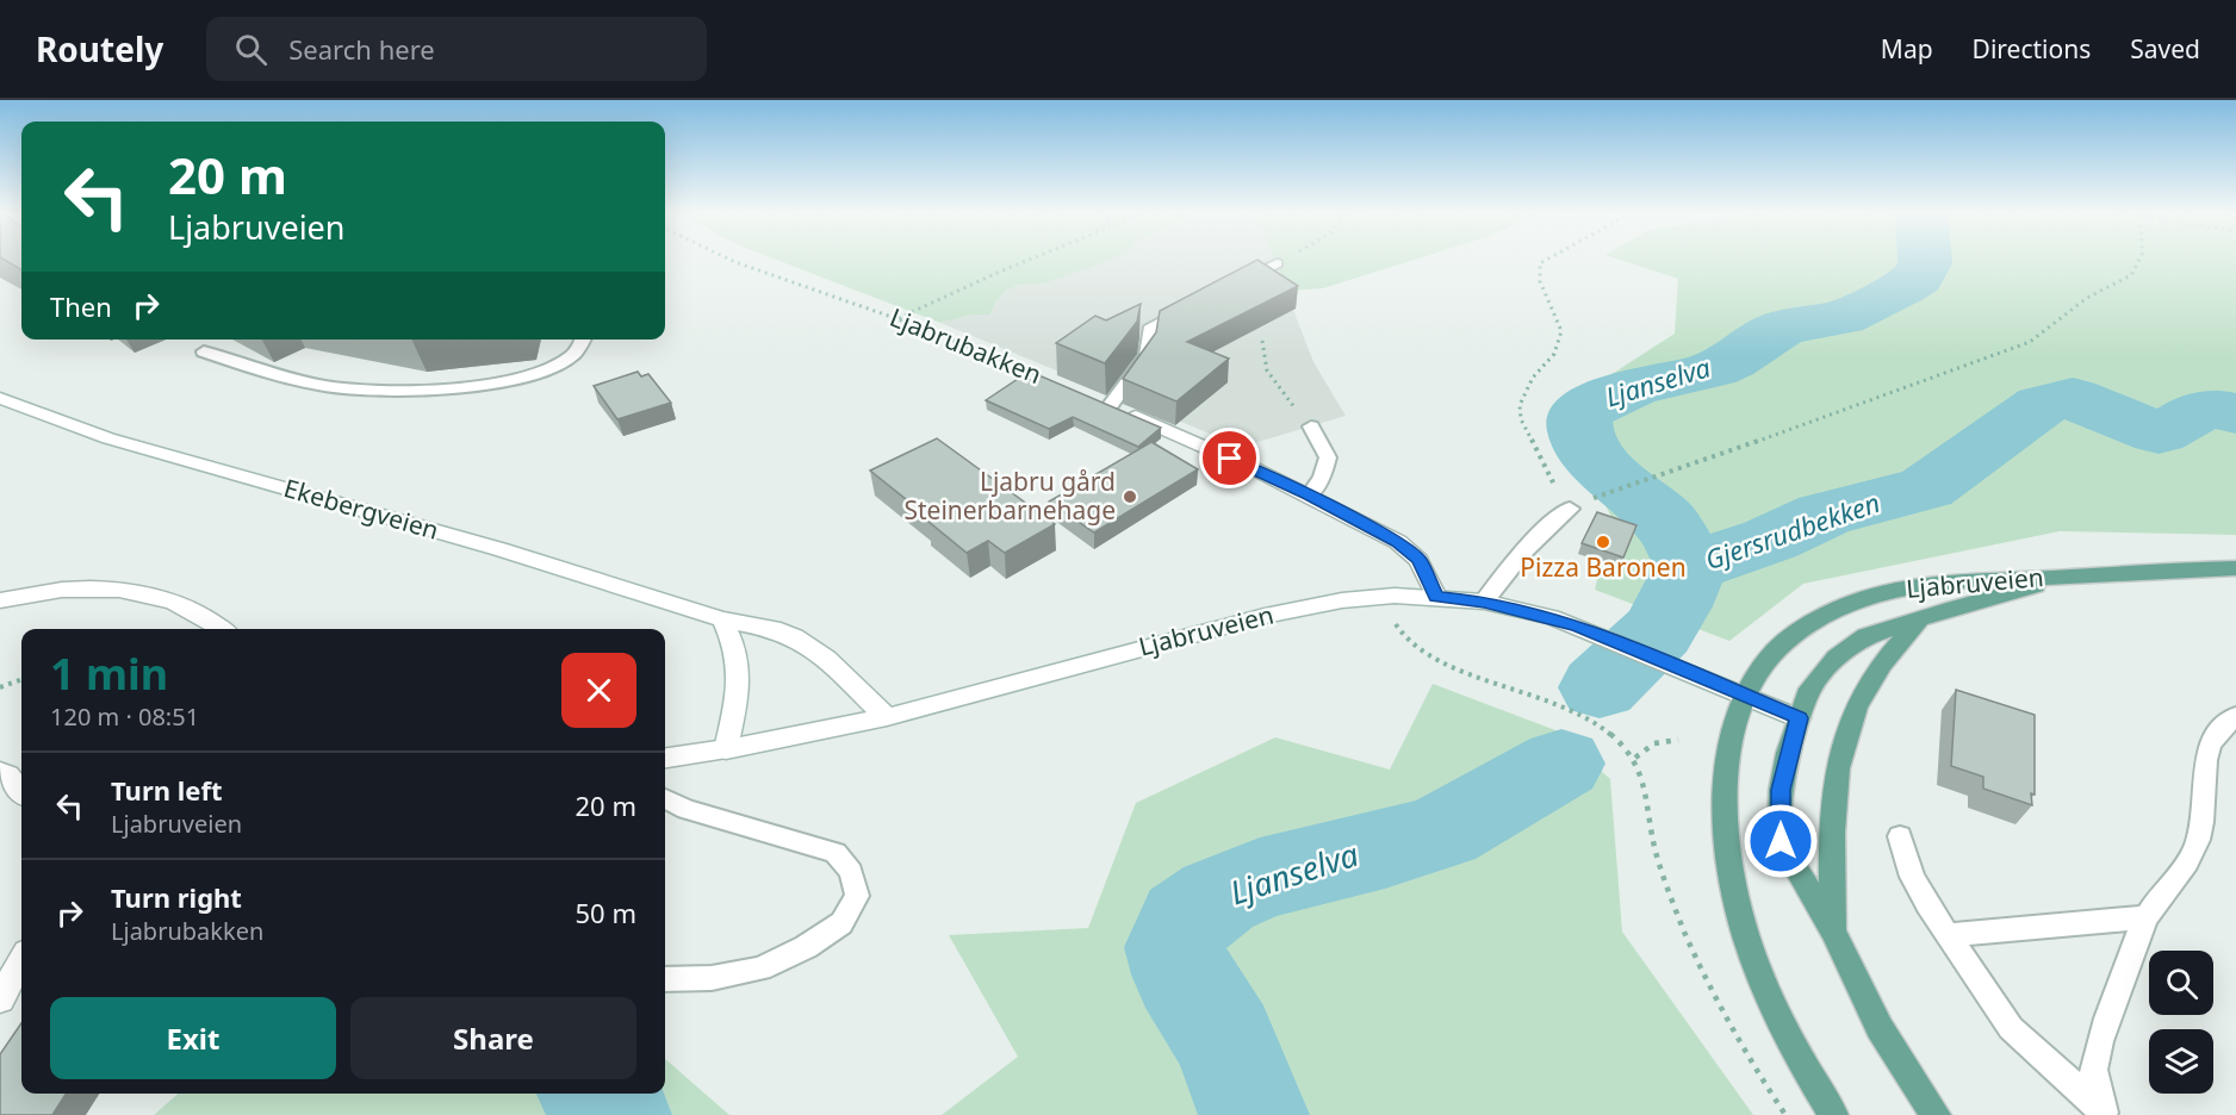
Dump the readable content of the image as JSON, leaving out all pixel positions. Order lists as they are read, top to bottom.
{
  "streets": {
    "main road": ["Ljabrubakken", "Ekebergveien", "Ljabruveien"]
  },
  "crossings": [
    ["Ljabrubakken", "Ljabruveien"],
    ["Ekebergveien", "Ljabruveien"]
  ],
  "water": ["Ljanselva", "Gjersrudbekken"],
  "places": ["Ljabru gård Steinerbarnehage", "Pizza Baronen"],
  "page": {
    "header": "Routely",
    "search": "Search here",
    "nav": ["Map", "Directions", "Saved"],
    "turn": ["20 m", "Ljabruveien"],
    "then": "Then",
    "heading": ["1 min", "120 m · 08:51"],
    "list": [
      {
        "name": "Turn left",
        "note": "Ljabruveien",
        "value": "20 m"
      },
      {
        "name": "Turn right",
        "note": "Ljabrubakken",
        "value": "50 m"
      }
    ],
    "buttons": ["Exit", "Share"]
  }
}
